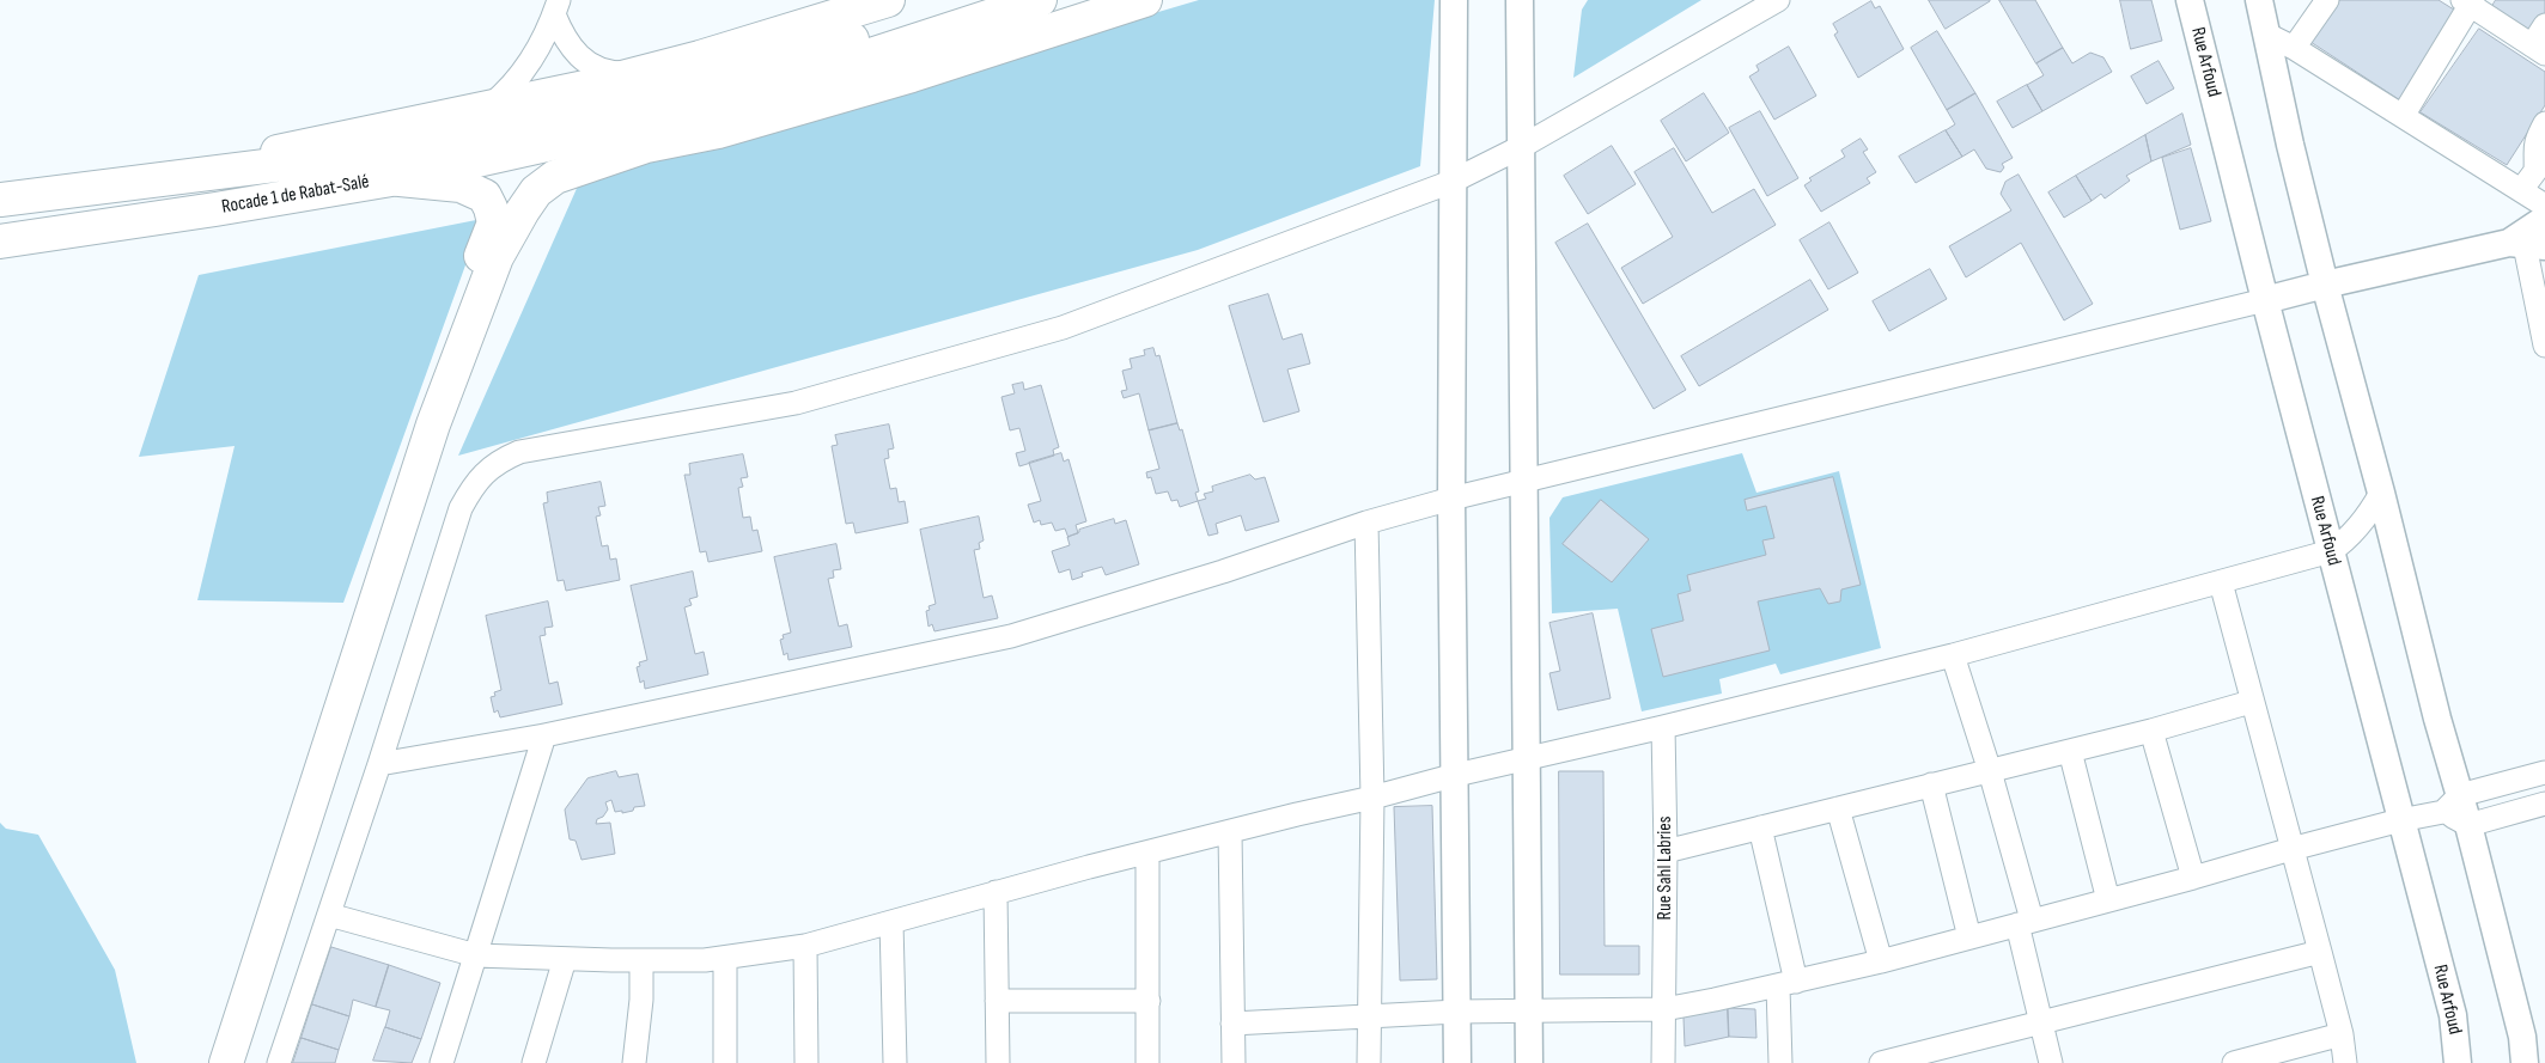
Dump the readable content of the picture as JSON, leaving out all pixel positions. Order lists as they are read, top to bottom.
{
  "streets": {
    "main road": ["Rocade 1 de Rabat-Salé"],
    "street": ["Rue Arfoud", "Rue Sahl Labries"]
  }
}
